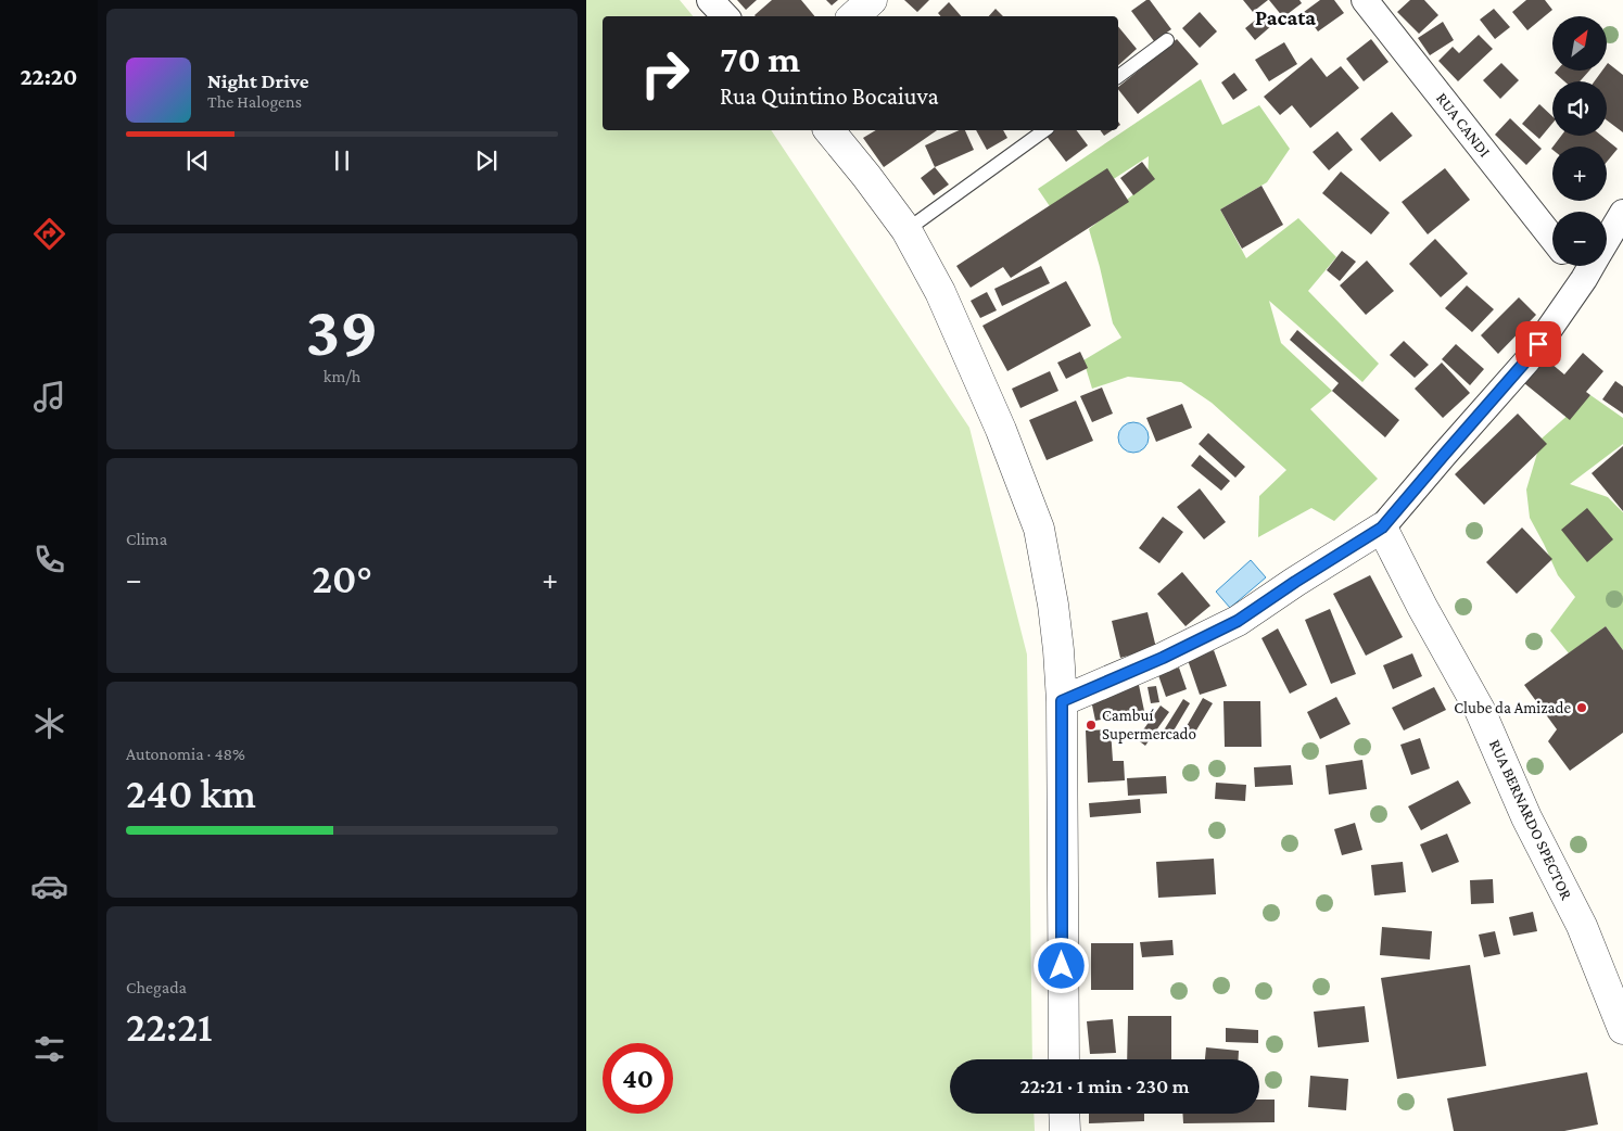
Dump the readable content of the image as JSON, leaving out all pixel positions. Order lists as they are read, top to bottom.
{
  "streets": {
    "street": ["RUA CANDI", "RUA BERNARDO SPECTOR"]
  },
  "districts": ["Pacata"],
  "places": ["Clube da Amizade", "Cambuí Supermercado"],
  "north": "top right",
  "page": {
    "tabs": "22:20",
    "map_buttons": ["+", "−"],
    "turn": ["70 m", "Rua Quintino Bocaiuva"],
    "song": ["Night Drive", "The Halogens"],
    "tile": [
      ["39", "km/h"],
      "Clima",
      ["Autonomia · 48%", "240 km"],
      ["Chegada", "22:21"]
    ],
    "heat": ["−", "20°", "+"],
    "limit": "40",
    "trip": "22:21 · 1 min · 230 m"
  }
}
